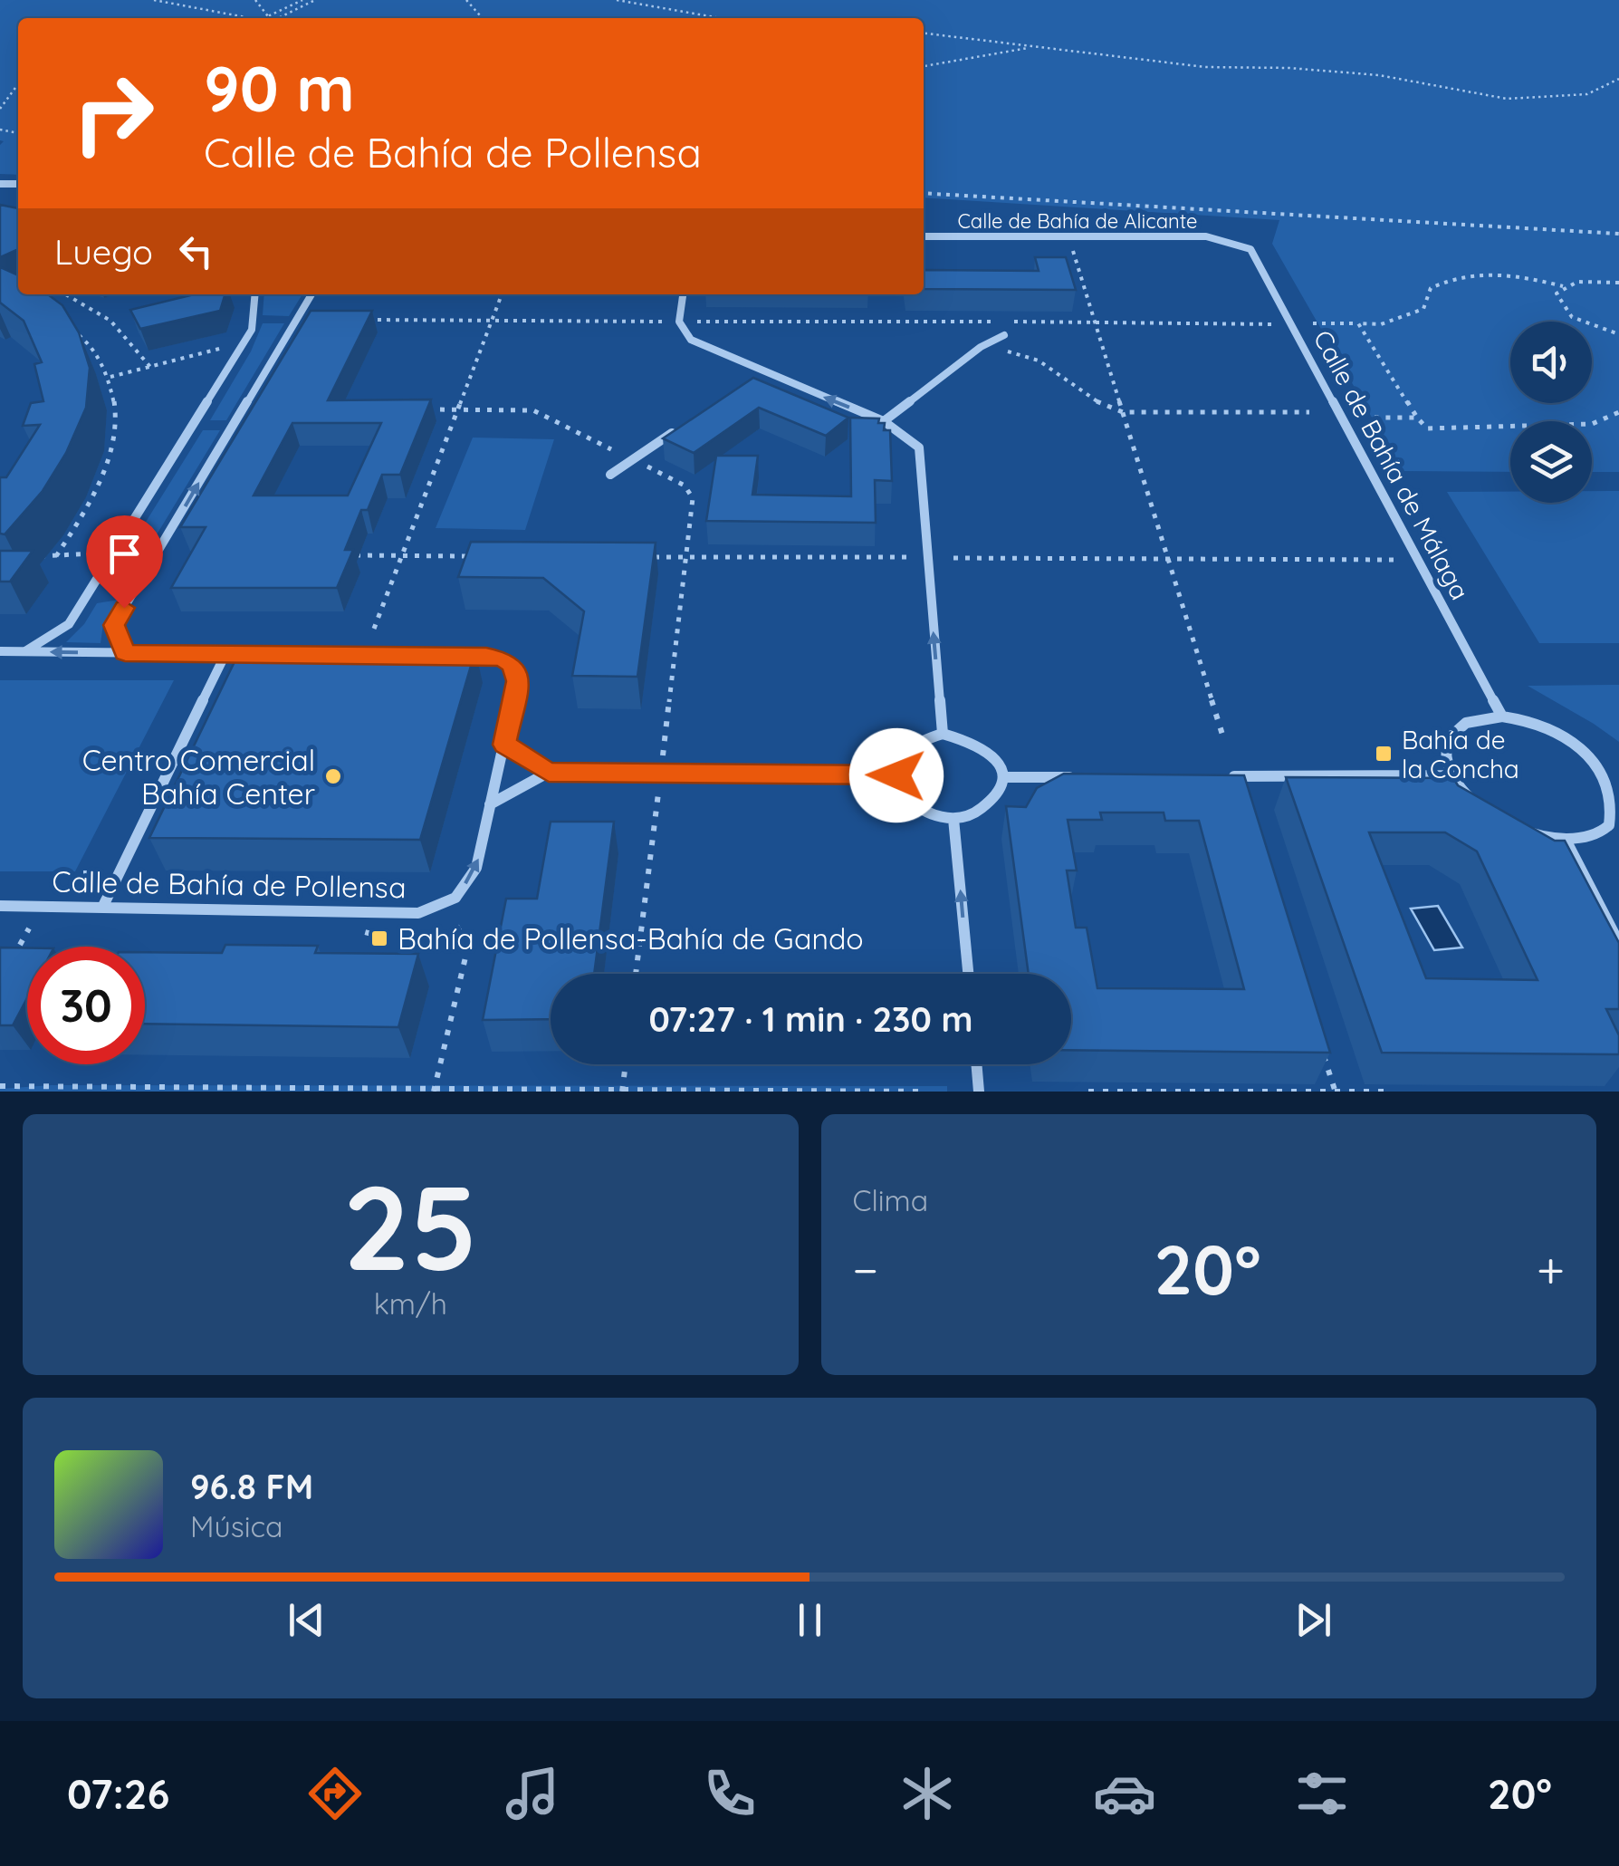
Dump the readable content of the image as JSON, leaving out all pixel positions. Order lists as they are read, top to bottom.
{
  "streets": {
    "street": ["Calle de Bahía de Alicante", "Calle de Bahía de Málaga", "Calle de Bahía de Pollensa"]
  },
  "crossings": [
    ["Calle de Bahía de Alicante", "Calle de Bahía de Málaga"]
  ],
  "one_way": ["Calle de Bahía de Pollensa"],
  "places": {
    "transit": ["Bahía de la Concha", "Bahía de Pollensa-Bahía de Gando"],
    "other": ["Centro Comercial Bahía Center"]
  },
  "page": {
    "turn": ["90 m", "Calle de Bahía de Pollensa"],
    "then": "Luego",
    "limit": "30",
    "trip": "07:27 · 1 min · 230 m",
    "tile": [
      ["25", "km/h"],
      "Clima"
    ],
    "heat": ["−", "20°", "+"],
    "song": ["96.8 FM", "Música"],
    "tabs": ["07:26", "20°"]
  }
}
